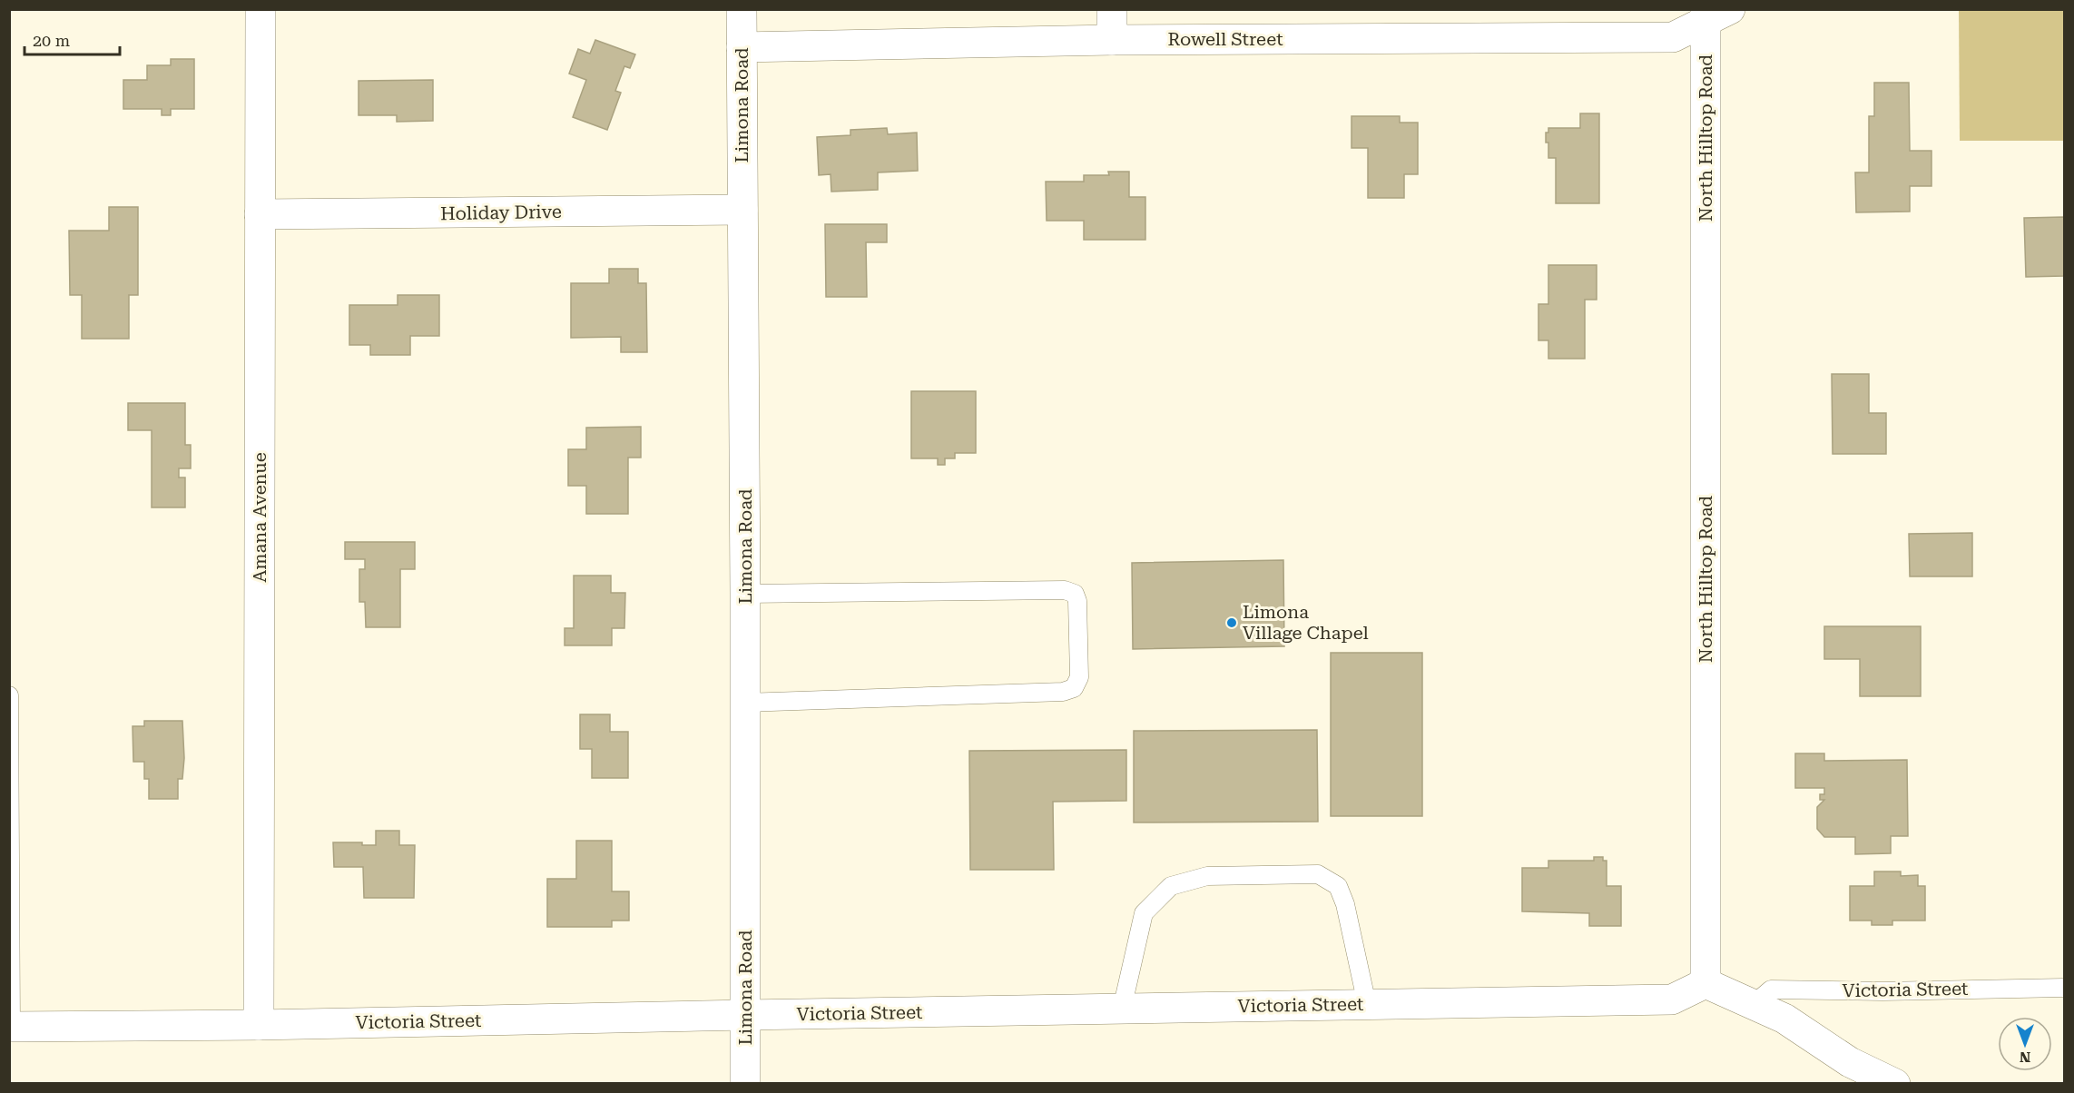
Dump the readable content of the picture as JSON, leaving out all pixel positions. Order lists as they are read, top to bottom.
{
  "streets": {
    "street": [
      "Rowell Street",
      "Limona Road",
      "North Hilltop Road",
      "Holiday Drive",
      "Amana Avenue",
      "Victoria Street"
    ]
  },
  "crossings": [
    ["Rowell Street", "Limona Road"],
    ["Rowell Street", "North Hilltop Road"],
    ["Limona Road", "Holiday Drive"],
    ["Limona Road", "Victoria Street"],
    ["North Hilltop Road", "Victoria Street"],
    ["Holiday Drive", "Amana Avenue"],
    ["Amana Avenue", "Victoria Street"]
  ],
  "places": ["Limona Village Chapel"],
  "scale_bar": "20 m",
  "north": "bottom"
}
